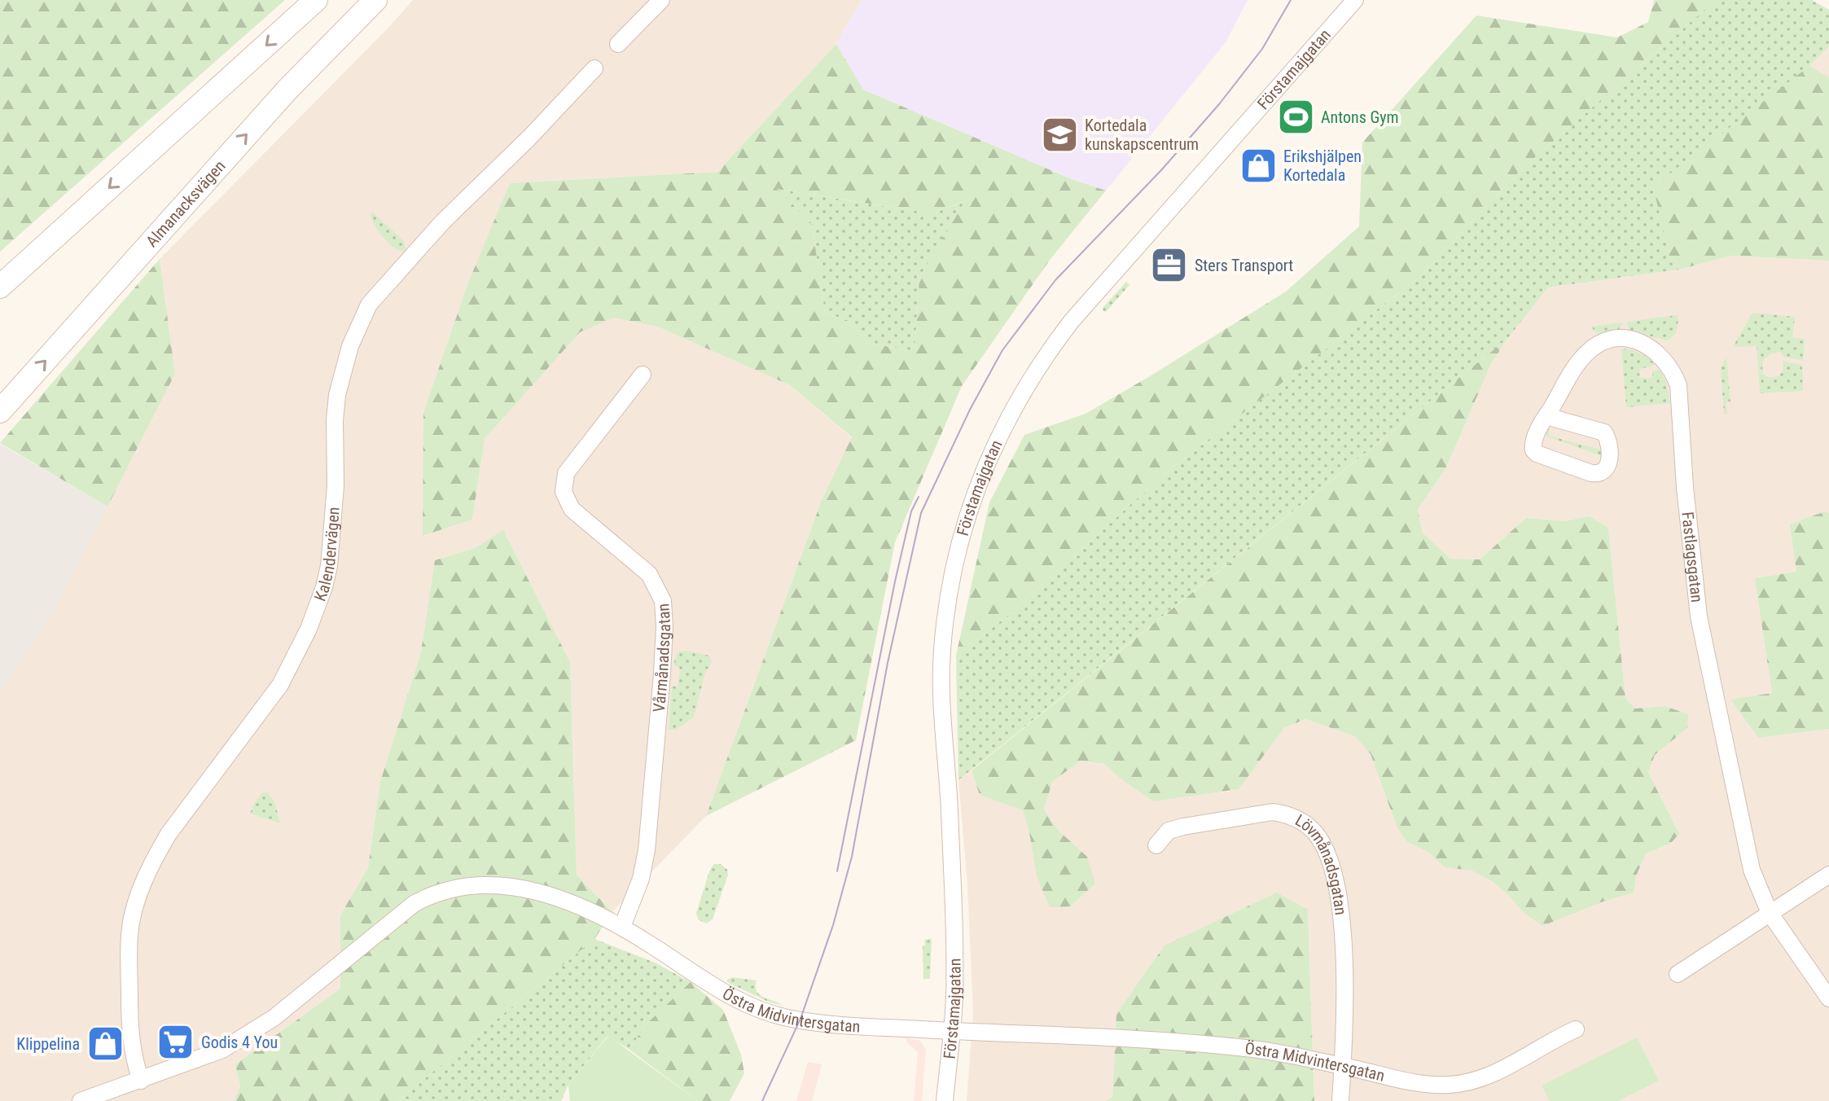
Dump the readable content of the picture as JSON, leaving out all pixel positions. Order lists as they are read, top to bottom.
{
  "streets": {
    "main road": ["Almanacksvägen"],
    "street": [
      "Förstamajgatan",
      "Kalendervägen",
      "Fastlagsgatan",
      "Vårmånadsgatan",
      "Lövmånadsgatan",
      "Östra Midvintersgatan"
    ]
  },
  "crossings": [
    ["Förstamajgatan", "Östra Midvintersgatan"],
    ["Kalendervägen", "Östra Midvintersgatan"],
    ["Vårmånadsgatan", "Östra Midvintersgatan"],
    ["Lövmånadsgatan", "Östra Midvintersgatan"]
  ],
  "places": {
    "sports": ["Antons Gym"],
    "school or university": ["Kortedala kunskapscentrum"],
    "shop": ["Erikshjälpen Kortedala", "Klippelina"],
    "office": ["Sters Transport"],
    "supermarket": ["Godis 4 You"]
  }
}
